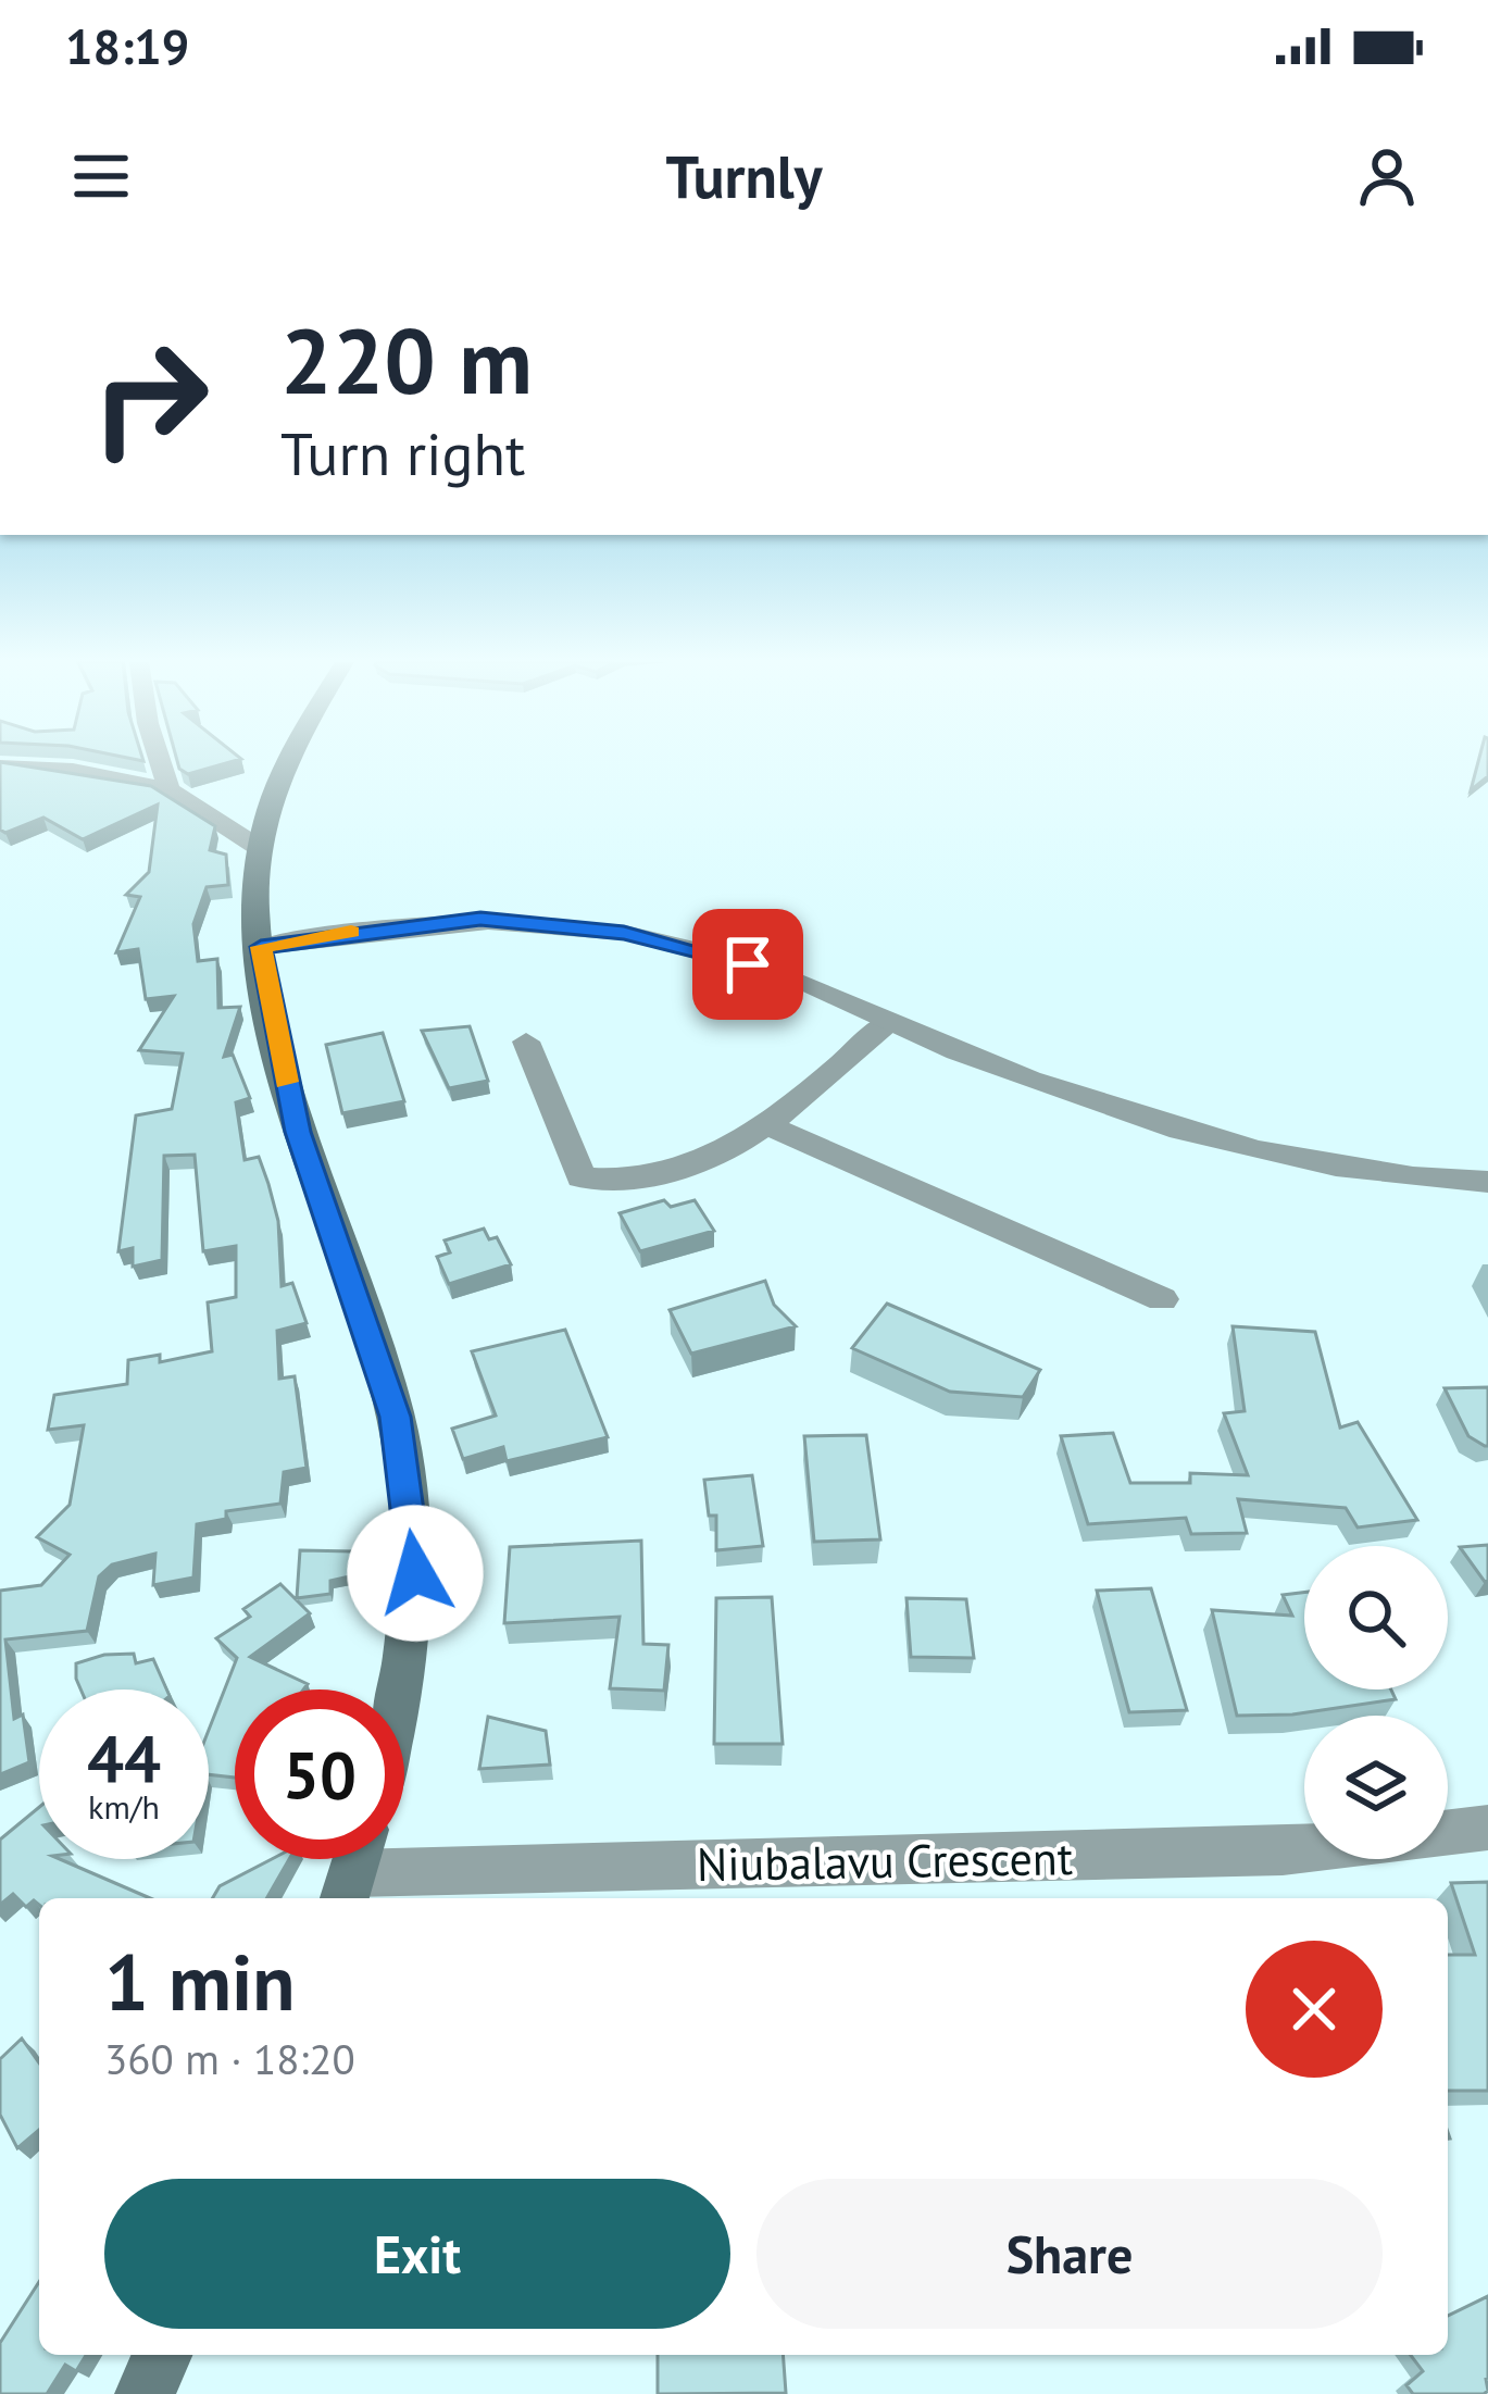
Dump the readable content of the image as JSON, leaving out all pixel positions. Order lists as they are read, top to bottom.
{
  "streets": {
    "street": ["Niubalavu Crescent"]
  },
  "page": {
    "status": "18:19",
    "header": "Turnly",
    "turn": ["220 m", "Turn right"],
    "speed": "44 km/h",
    "limit": "50",
    "heading": ["1 min", "360 m · 18:20"],
    "buttons": ["Exit", "Share"]
  }
}
